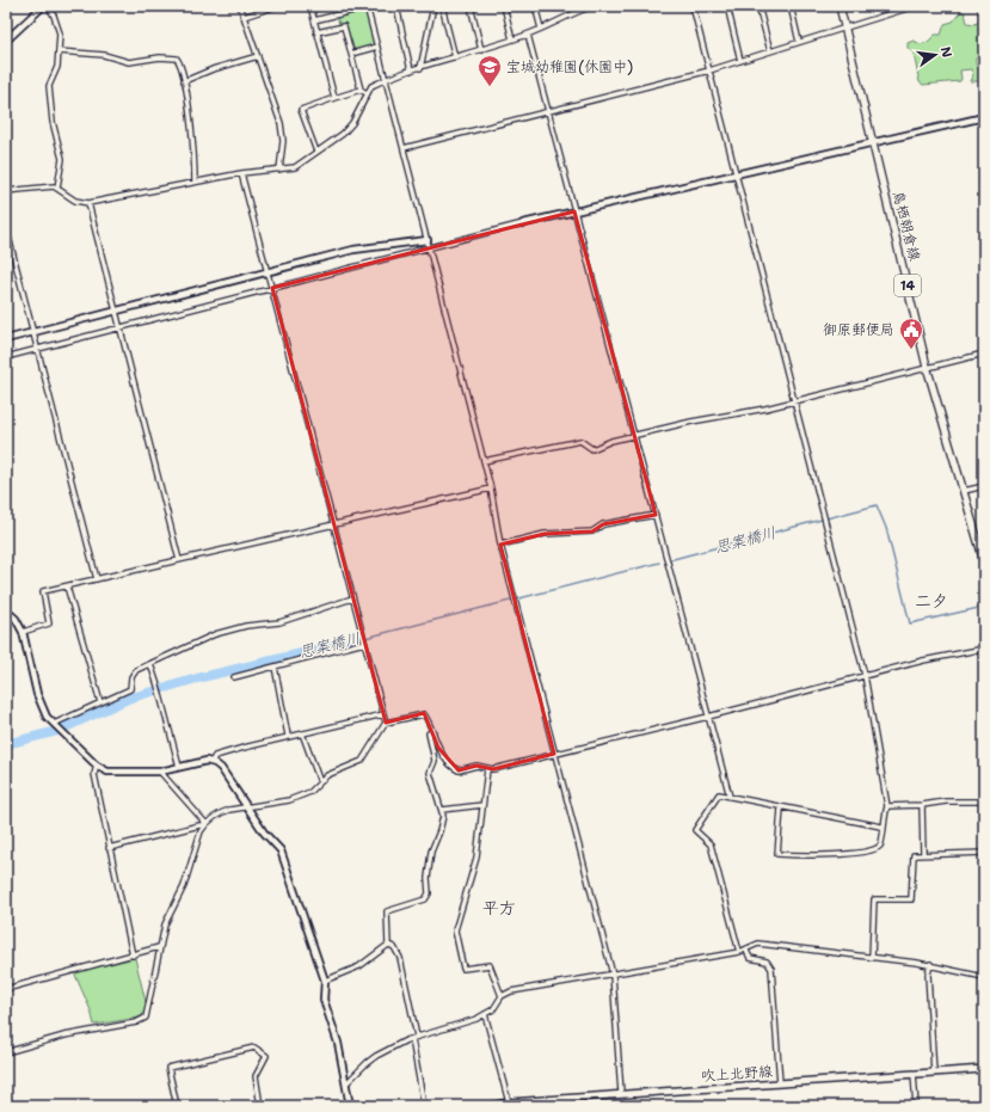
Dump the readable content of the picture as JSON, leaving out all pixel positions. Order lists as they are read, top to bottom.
{
  "streets": {
    "main road": ["鳥栖朝倉線", "14", "吹上北野線"]
  },
  "districts": ["二夕", "平方"],
  "water": ["思案橋川"],
  "places": {
    "school or university": ["宝城幼稚園(休園中)"],
    "public building": ["御原郵便局"]
  },
  "north": "right"
}
